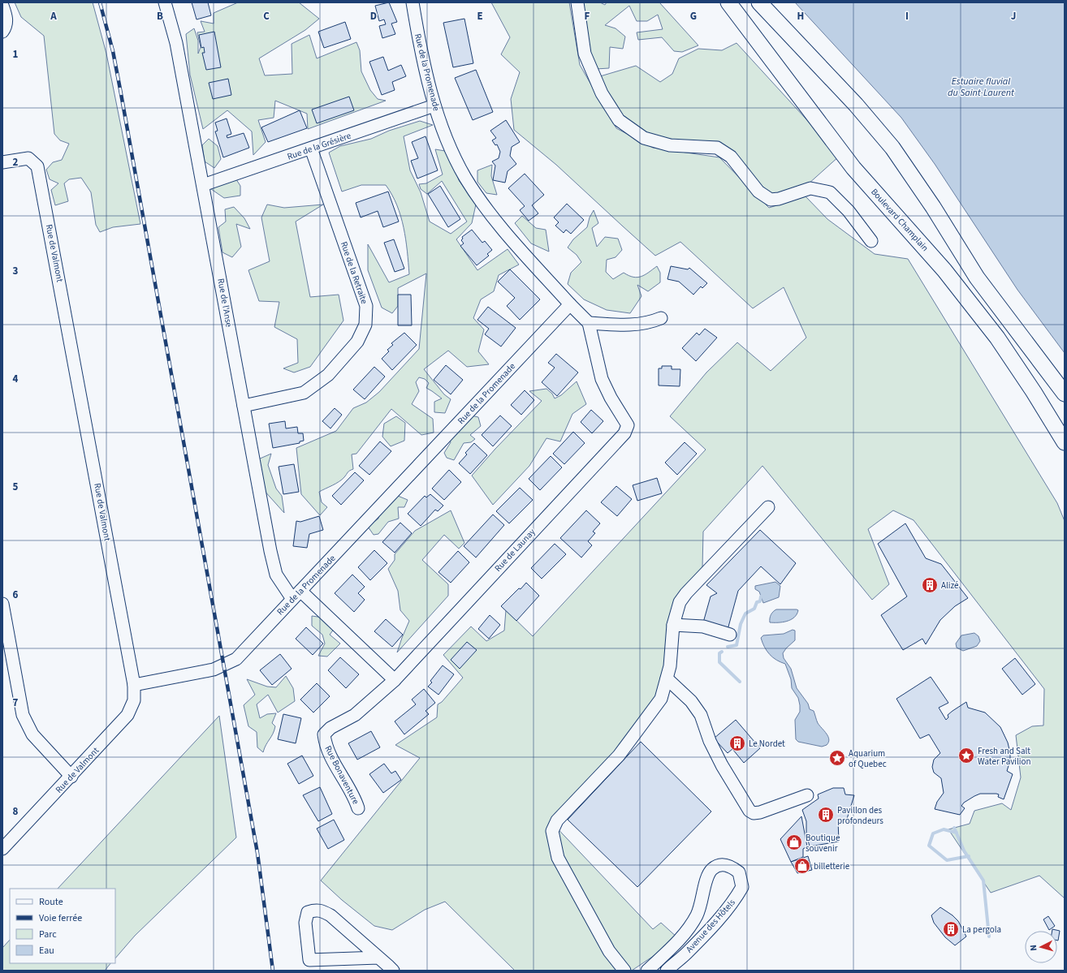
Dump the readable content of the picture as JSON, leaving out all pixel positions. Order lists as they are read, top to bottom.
{
  "streets": {
    "main road": ["Boulevard Champlain"],
    "street": [
      "Rue de la Promenade",
      "Rue de la Grésière",
      "Rue de Valmont",
      "Rue de la Retraite",
      "Rue de l'Anse",
      "Rue de Launay",
      "Rue Bonaventure",
      "Avenue des Hôtels"
    ]
  },
  "crossings": [
    ["Rue de la Promenade", "Rue de la Grésière"],
    ["Rue de la Promenade", "Rue de Valmont"],
    ["Rue de la Promenade", "Rue de l'Anse"],
    ["Rue de la Grésière", "Rue de la Retraite"],
    ["Rue de la Grésière", "Rue de l'Anse"],
    ["Rue de la Retraite", "Rue de l'Anse"],
    ["Rue de Launay", "Rue Bonaventure"]
  ],
  "water": ["Estuaire fluvial du Saint-Laurent"],
  "places": {
    "building": [
      "Alizé",
      "Le Nordet",
      "Pavillon des profondeurs",
      "La pergola"
    ],
    "place": ["Fresh and Salt Water Pavilion", "Aquarium of Quebec"],
    "shop": ["Boutique souvenir", "billetterie"]
  },
  "legend": [
    "Route",
    "Voie ferrée",
    "Parc",
    "Eau"
  ],
  "north": "left",
  "grid": {
    "columns": [
      "A",
      "B",
      "C",
      "D",
      "E",
      "F",
      "G",
      "H",
      "I",
      "J"
    ],
    "rows": [
      "1",
      "2",
      "3",
      "4",
      "5",
      "6",
      "7",
      "8"
    ]
  }
}
